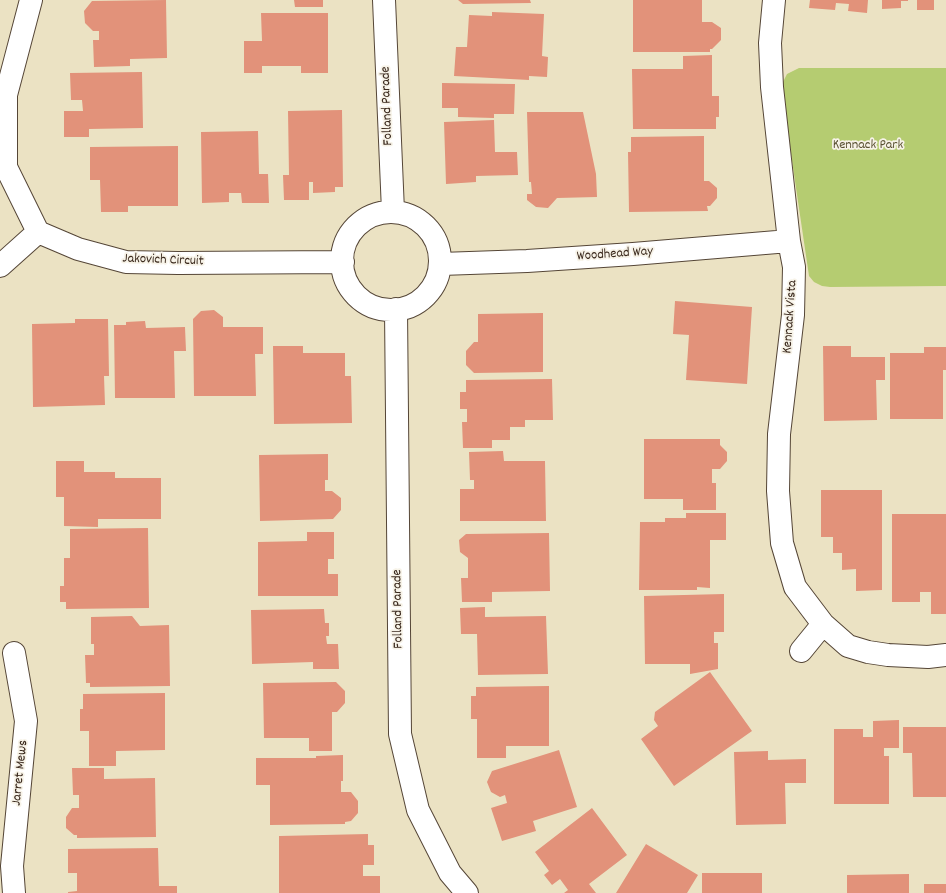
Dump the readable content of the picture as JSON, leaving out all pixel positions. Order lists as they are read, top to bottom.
{
  "streets": {
    "street": [
      "Folland Parade",
      "Woodhead Way",
      "Jakovich Circuit",
      "Kennack Vista",
      "Jarret Mews"
    ]
  },
  "crossings": [
    ["Folland Parade", "Woodhead Way"],
    ["Folland Parade", "Jakovich Circuit"],
    ["Woodhead Way", "Jakovich Circuit"],
    ["Woodhead Way", "Kennack Vista"]
  ],
  "parks": ["Kennack Park"]
}
